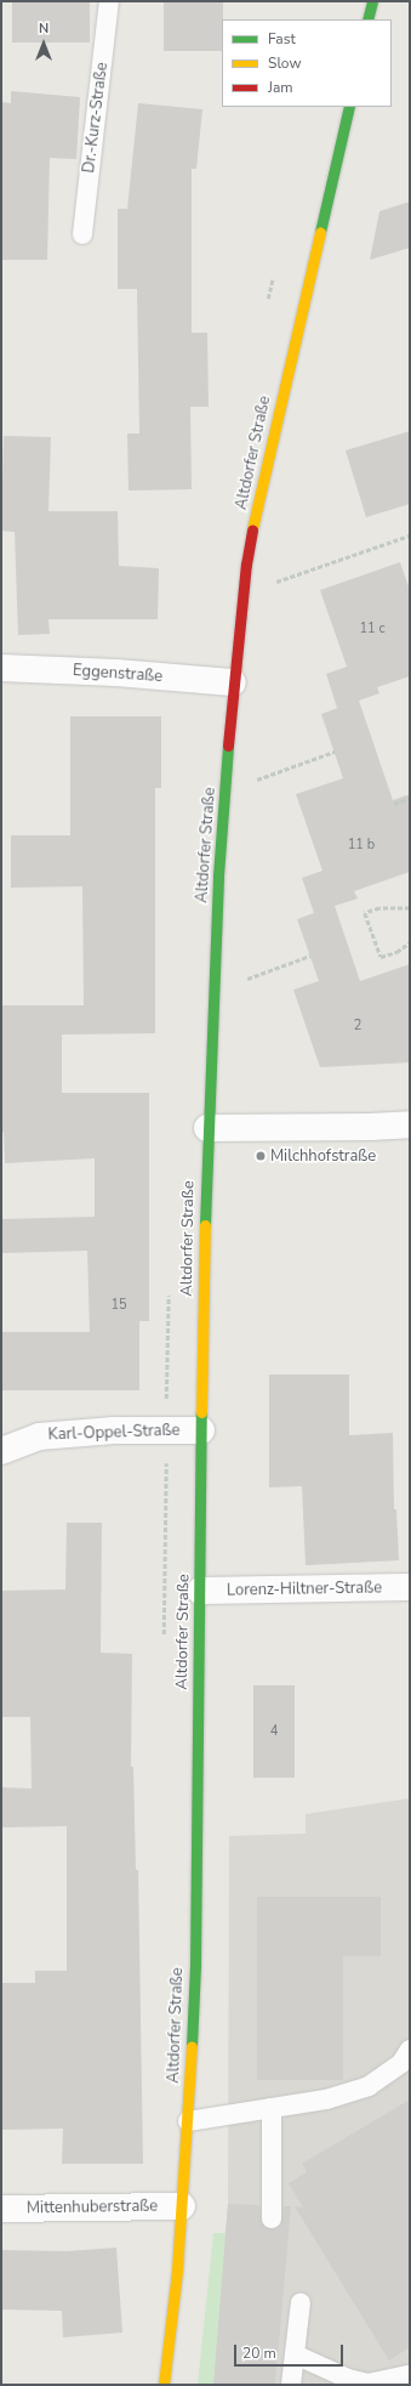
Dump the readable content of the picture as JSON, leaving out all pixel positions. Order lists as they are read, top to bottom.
{
  "streets": {
    "main road": ["Altdorfer Straße"],
    "street": [
      "Eggenstraße",
      "Karl-Oppel-Straße",
      "Lorenz-Hiltner-Straße",
      "Mittenhuberstraße"
    ],
    "lane": ["Dr.-Kurz-Straße"]
  },
  "crossings": [
    ["Altdorfer Straße", "Eggenstraße"],
    ["Altdorfer Straße", "Karl-Oppel-Straße"],
    ["Altdorfer Straße", "Lorenz-Hiltner-Straße"],
    ["Altdorfer Straße", "Mittenhuberstraße"]
  ],
  "places": ["Milchhofstraße"],
  "house_numbers": [
    "11 c",
    "11 b",
    "2",
    "15",
    "4"
  ],
  "legend": ["Fast", "Slow", "Jam"],
  "scale_bar": "20 m",
  "north": "top"
}
